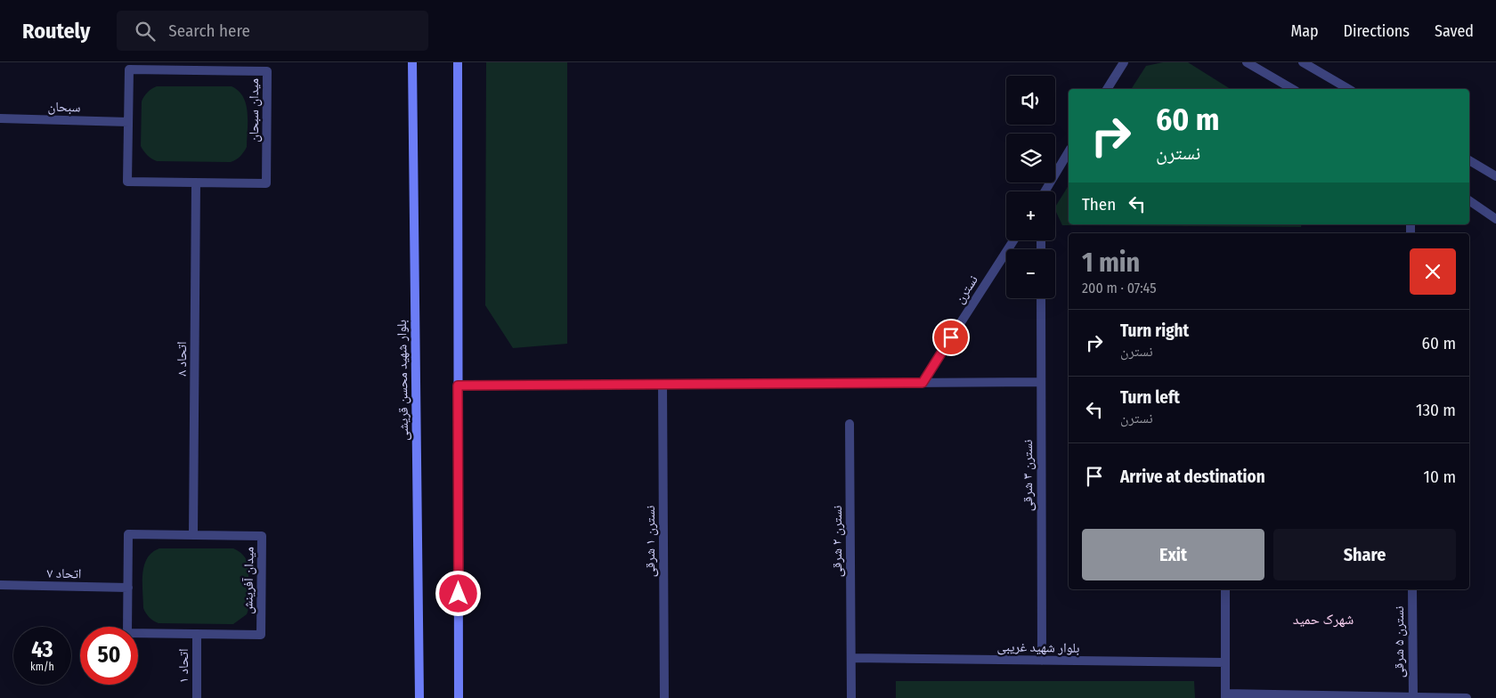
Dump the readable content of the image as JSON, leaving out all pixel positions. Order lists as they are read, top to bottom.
{
  "streets": {
    "main road": ["بلوار شهید محسن قریشی"],
    "street": [
      "سبحان",
      "میدان سبحان",
      "نسترن",
      "اتحاد ۸",
      "نسترن ۳ شرقی",
      "نسترن ۱ شرقی",
      "نسترن ۲ شرقی",
      "اتحاد ۷",
      "میدان آفرینش",
      "نسترن ۵ شرقی",
      "بلوار شهید غریبی",
      "اتحاد ۱"
    ]
  },
  "crossings": [
    ["سبحان", "میدان سبحان"],
    ["میدان سبحان", "اتحاد ۸"],
    ["اتحاد ۸", "میدان آفرینش"],
    ["نسترن ۳ شرقی", "بلوار شهید غریبی"],
    ["نسترن ۲ شرقی", "بلوار شهید غریبی"],
    ["اتحاد ۷", "میدان آفرینش"],
    ["میدان آفرینش", "اتحاد ۱"]
  ],
  "districts": ["شهرک حمید"],
  "page": {
    "header": "Routely",
    "search": "Search here",
    "nav": ["Map", "Directions", "Saved"],
    "map_buttons": ["+", "−"],
    "turn": ["60 m", "نسترن"],
    "then": "Then",
    "heading": ["1 min", "200 m · 07:45"],
    "list": [
      {
        "name": "Turn right",
        "note": "نسترن",
        "value": "60 m"
      },
      {
        "name": "Turn left",
        "note": "نسترن",
        "value": "130 m"
      },
      {
        "name": "Arrive at destination",
        "value": "10 m"
      }
    ],
    "buttons": ["Exit", "Share"],
    "speed": "43 km/h",
    "limit": "50"
  }
}
